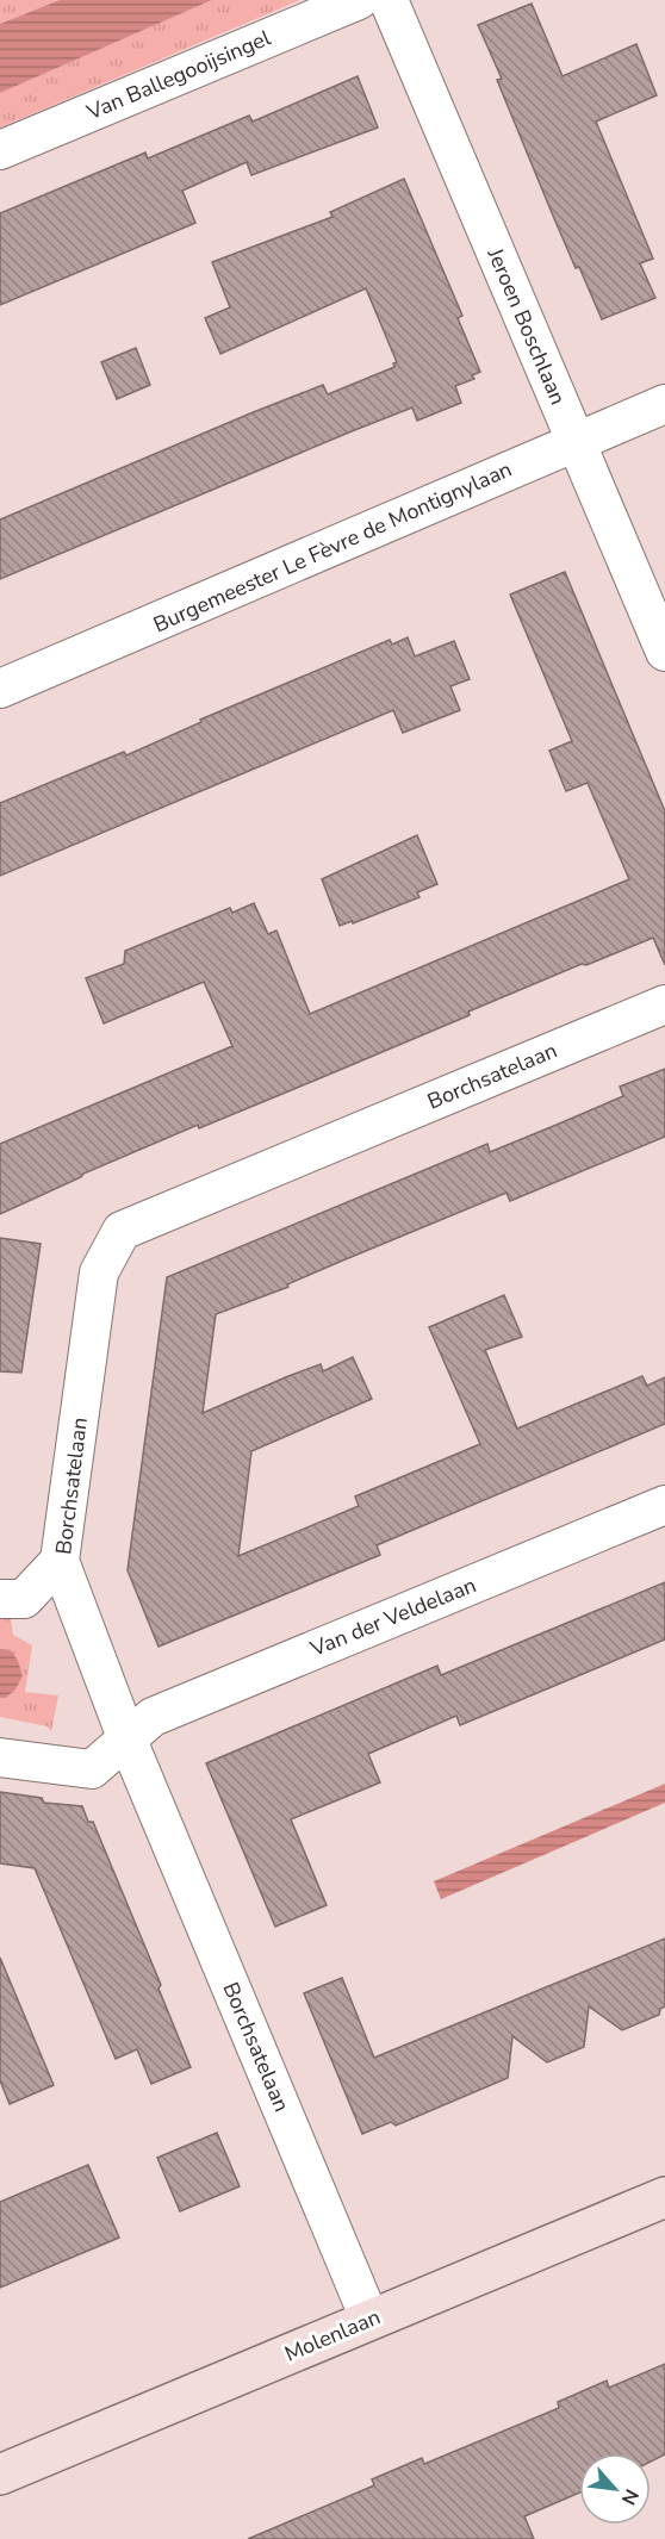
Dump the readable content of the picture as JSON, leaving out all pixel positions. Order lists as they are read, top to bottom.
{
  "streets": {
    "main road": ["Molenlaan"],
    "street": [
      "Van Ballegooijsingel",
      "Jeroen Boschlaan",
      "Burgemeester Le Fèvre de Montignylaan",
      "Borchsatelaan",
      "Van der Veldelaan"
    ]
  },
  "crossings": [
    ["Jeroen Boschlaan", "Burgemeester Le Fèvre de Montignylaan"],
    ["Borchsatelaan", "Van der Veldelaan"],
    ["Borchsatelaan", "Molenlaan"]
  ],
  "north": "bottom right"
}
